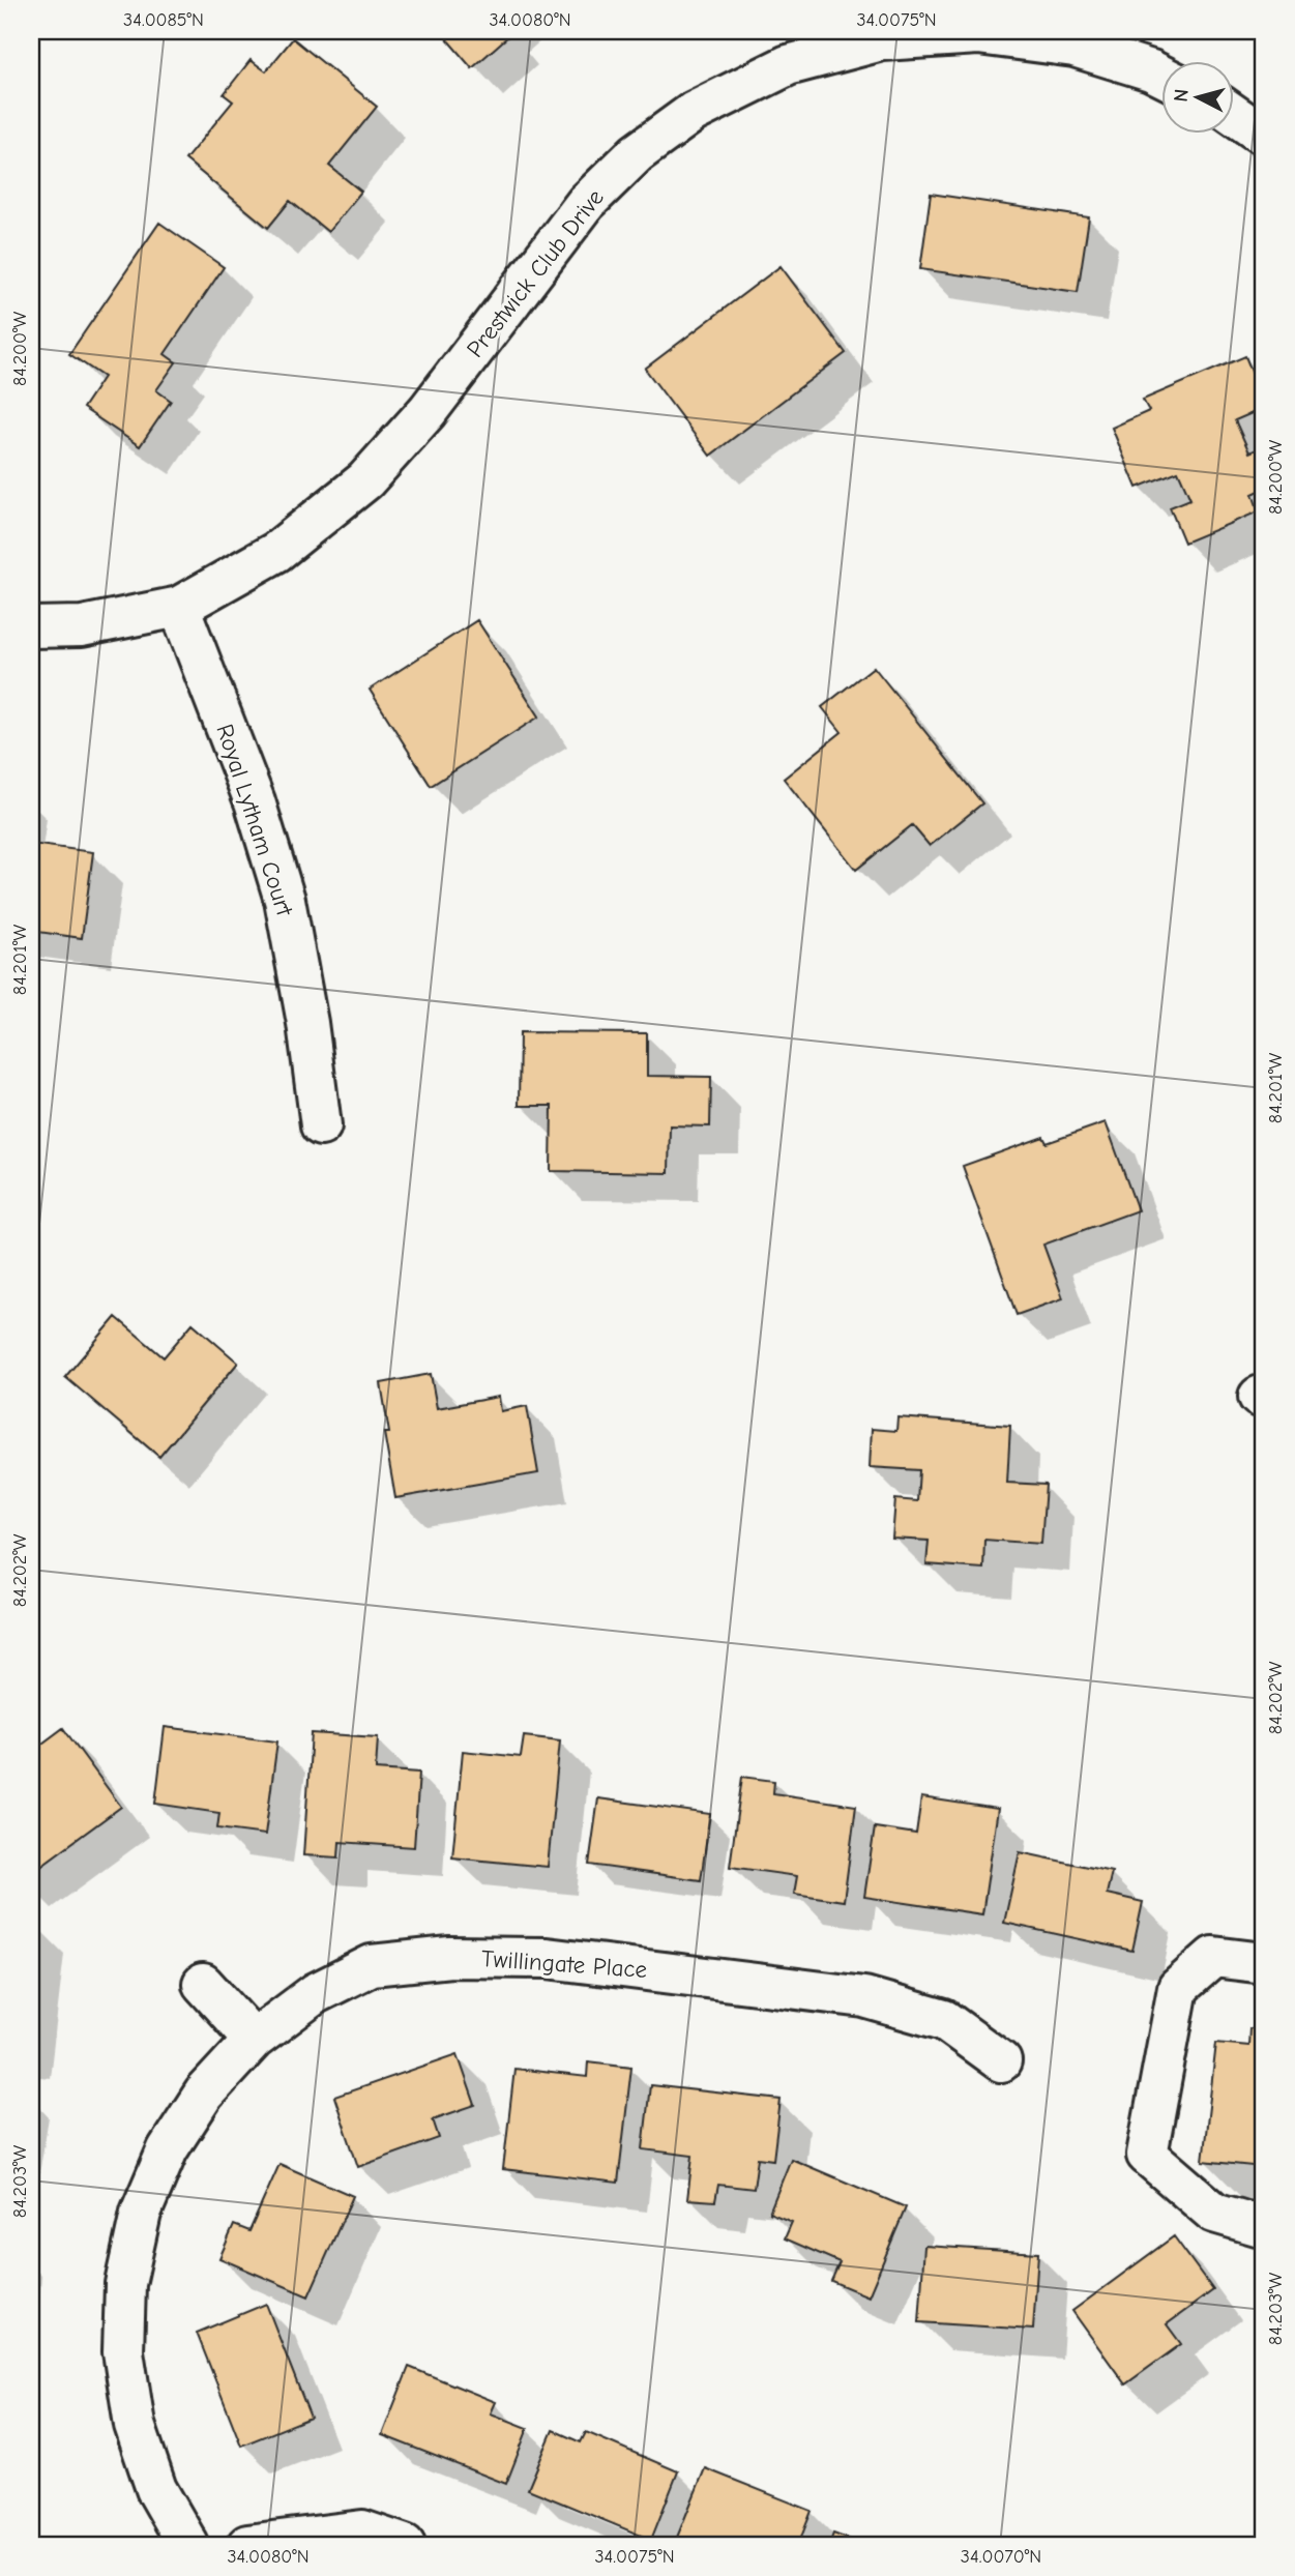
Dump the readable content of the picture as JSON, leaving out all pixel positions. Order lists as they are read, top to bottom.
{
  "streets": {
    "street": ["Prestwick Club Drive", "Royal Lytham Court", "Twillingate Place"]
  },
  "crossings": [
    ["Prestwick Club Drive", "Royal Lytham Court"]
  ],
  "north": "left",
  "coordinates": [
    "34.0085°N",
    "34.0080°N",
    "34.0075°N",
    "84.200°W",
    "84.201°W",
    "84.202°W",
    "84.203°W",
    "34.0070°N"
  ]
}
